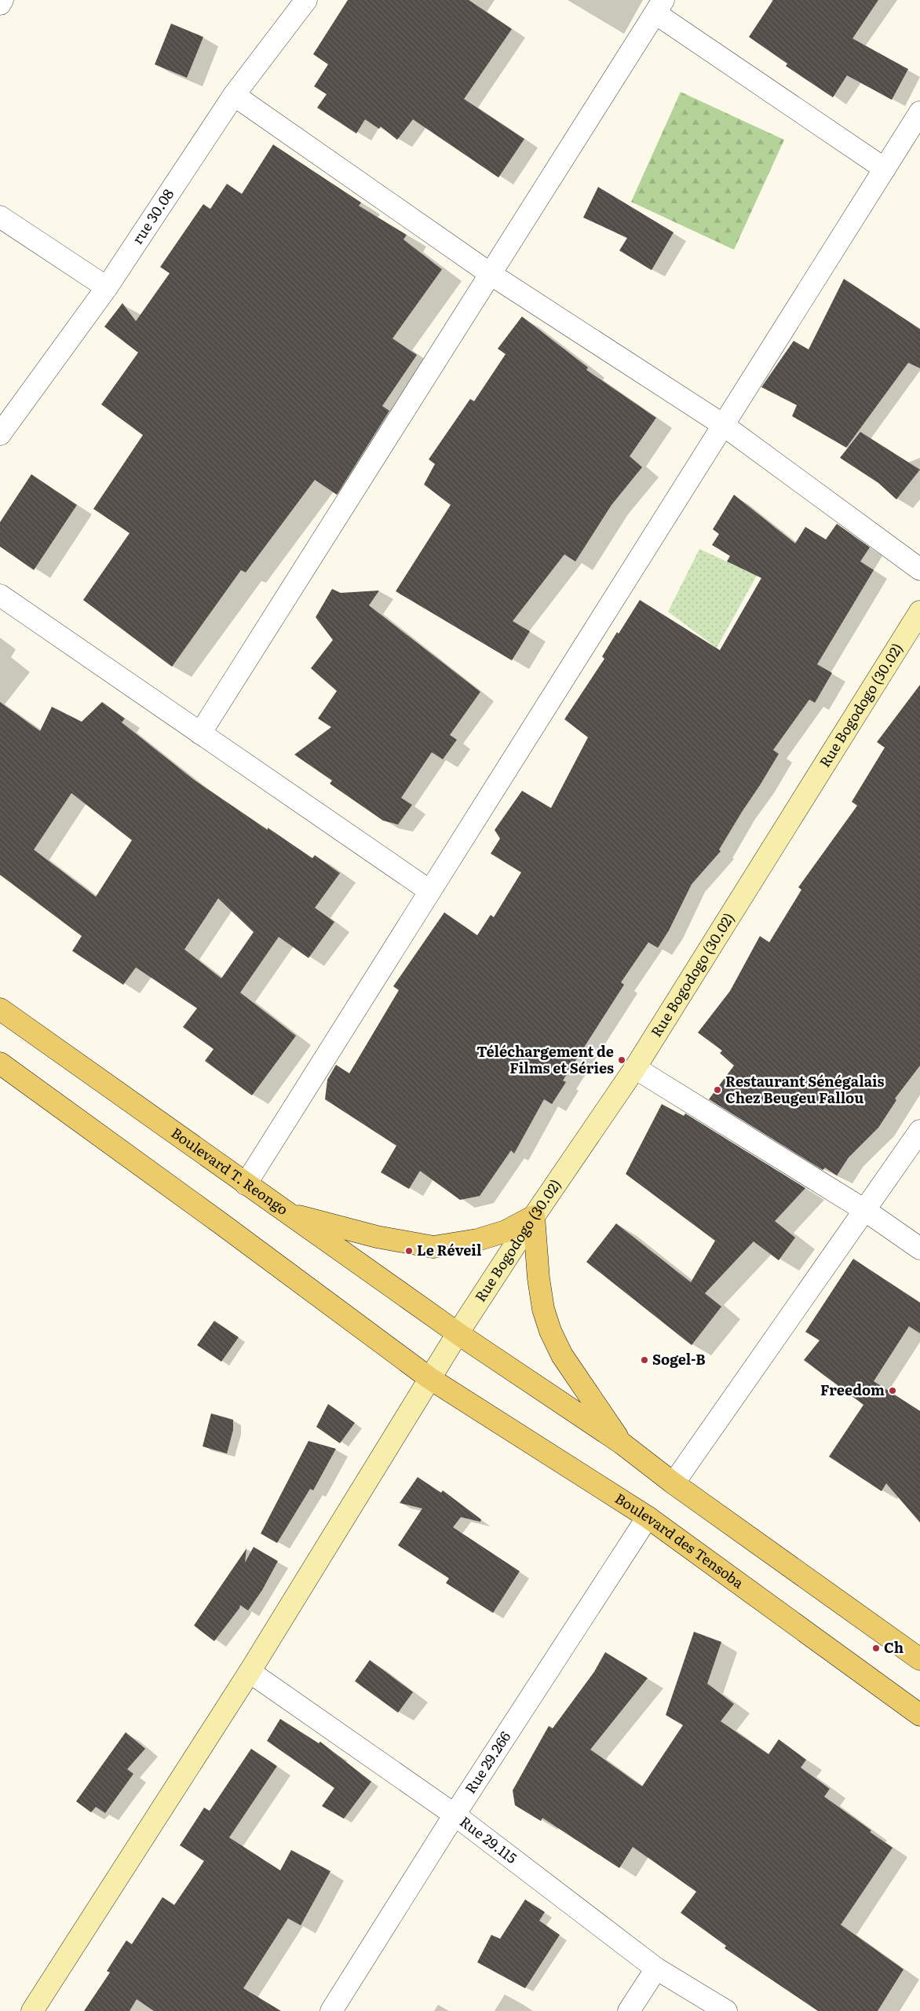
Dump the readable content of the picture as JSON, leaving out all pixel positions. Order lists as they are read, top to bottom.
{
  "streets": {
    "main road": ["Boulevard T. Reongo", "Boulevard des Tensoba"],
    "street": [
      "rue 30.08",
      "Rue Bogodogo (30.02)",
      "Rue 29.266",
      "Rue 29.115"
    ]
  },
  "crossings": [
    ["Rue Bogodogo (30.02)", "Boulevard T. Reongo"],
    ["Rue Bogodogo (30.02)", "Boulevard des Tensoba"],
    ["Rue Bogodogo (30.02)", "Rue 29.115"],
    ["Boulevard des Tensoba", "Rue 29.266"],
    ["Rue 29.266", "Rue 29.115"]
  ],
  "places": [
    "Téléchargement de Films et Séries",
    "Restaurant Sénégalais Chez Beugeu Fallou",
    "Le Réveil",
    "Sogel-B",
    "Freedom",
    "Ch"
  ]
}
